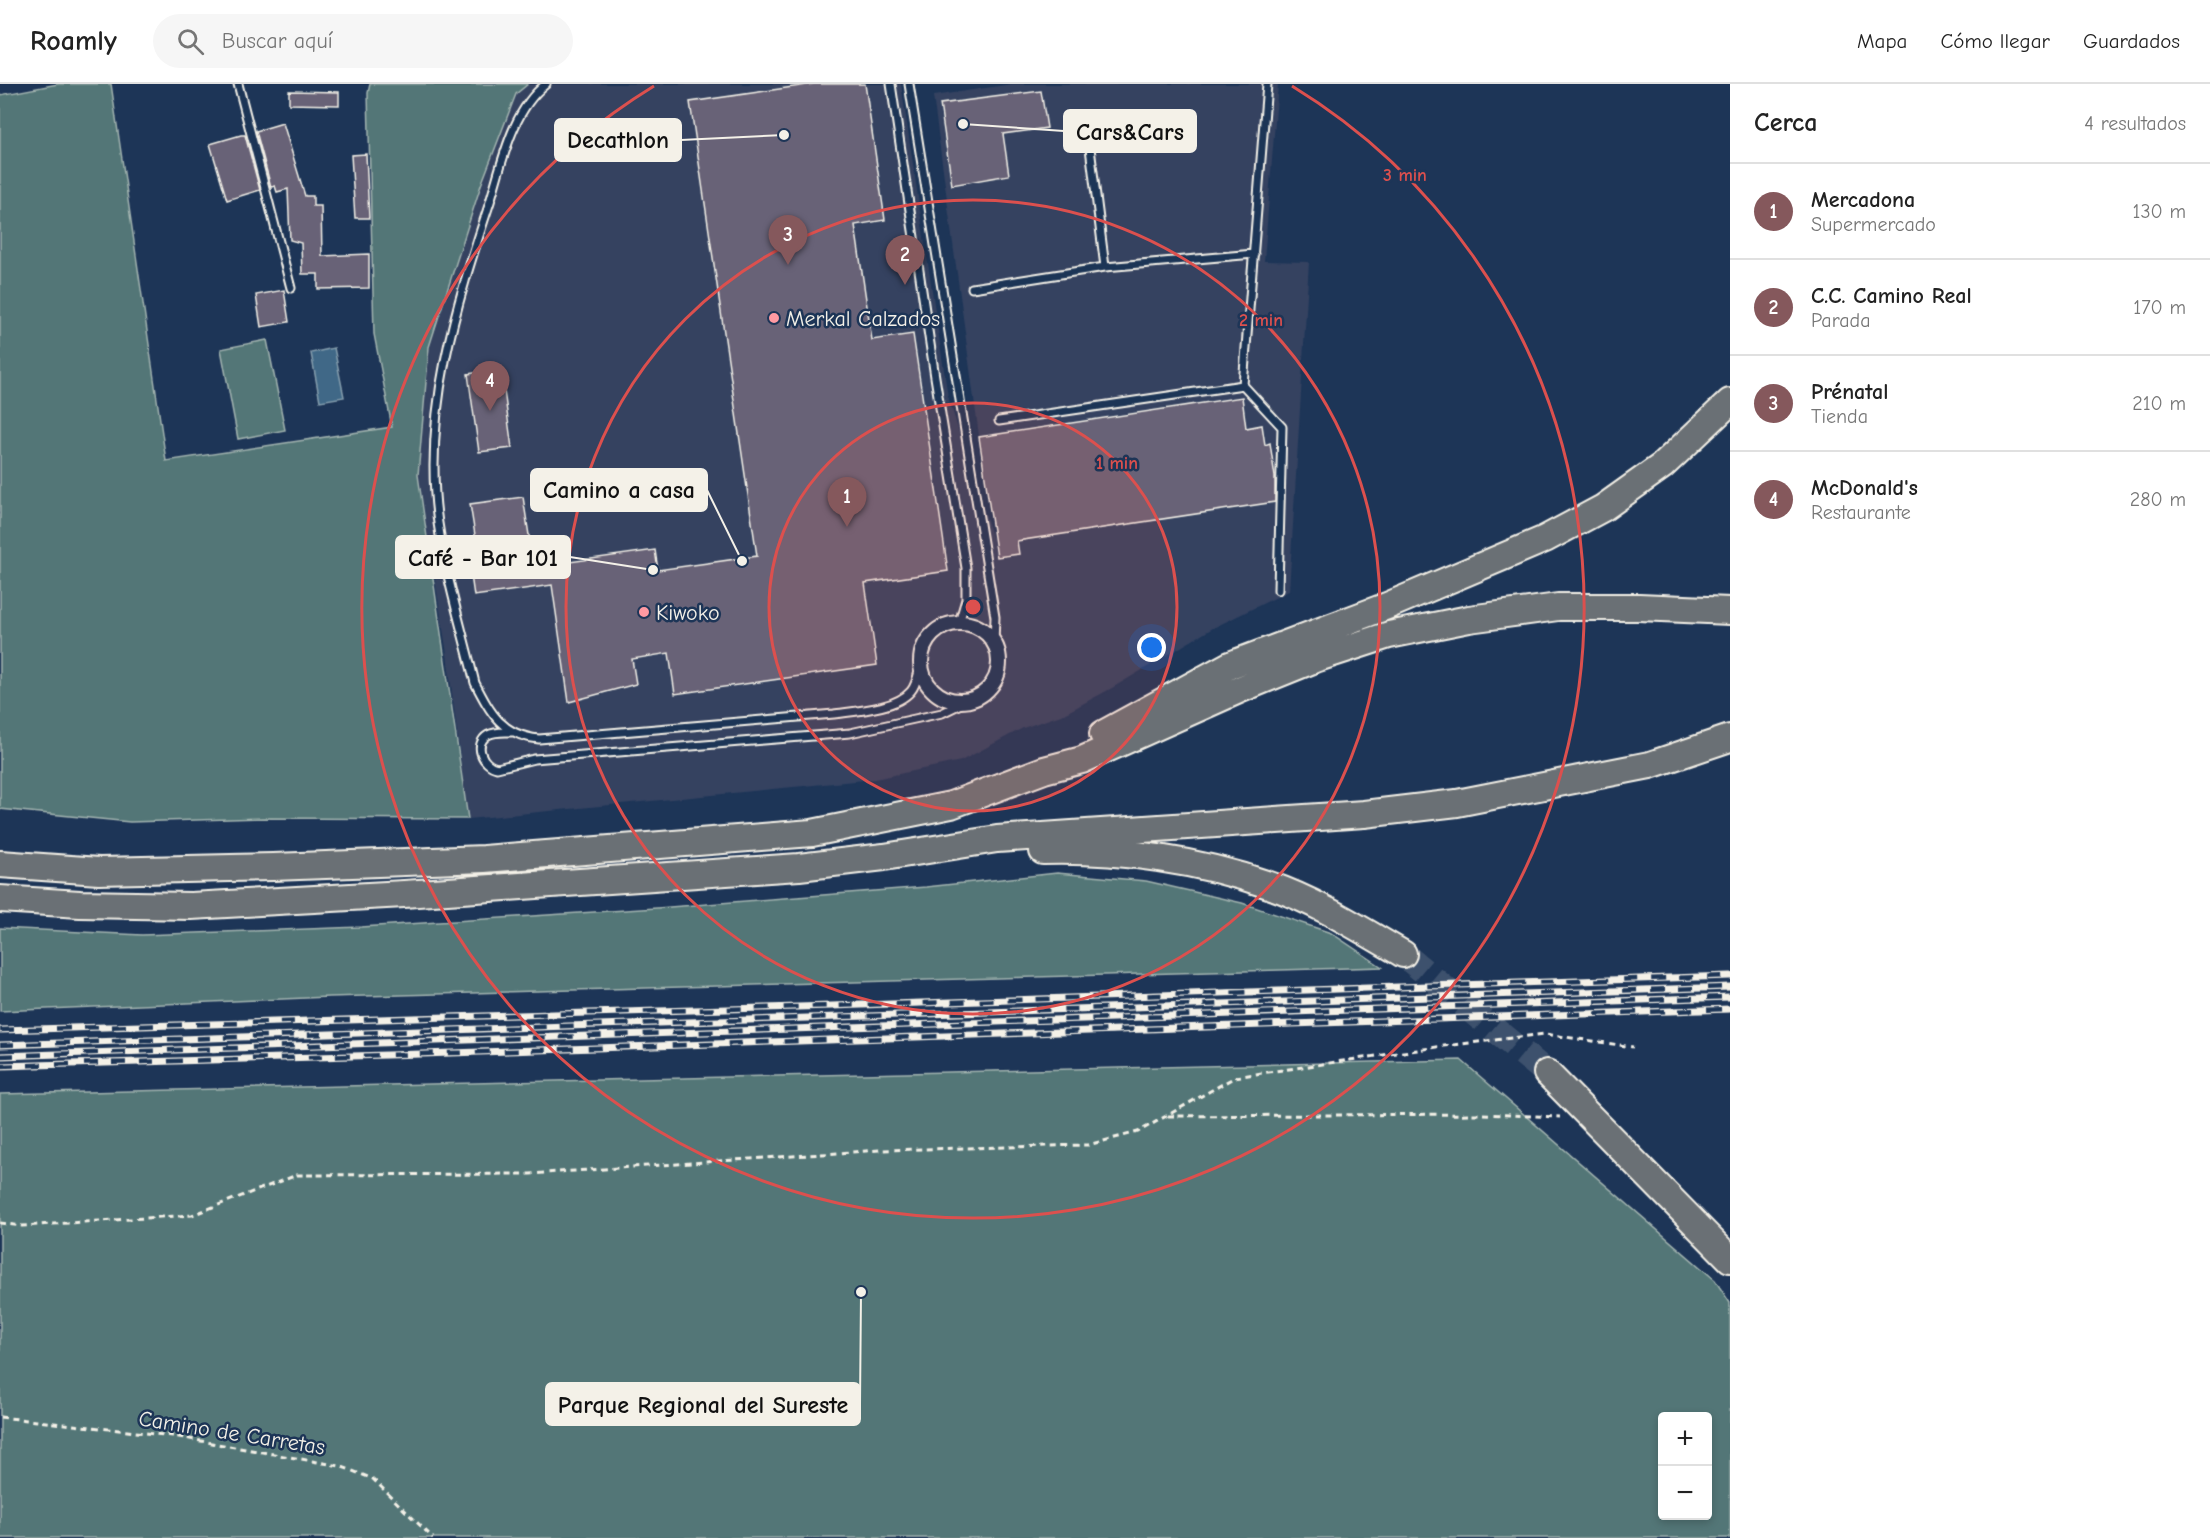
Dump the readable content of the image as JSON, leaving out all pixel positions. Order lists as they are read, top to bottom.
{
  "streets": {
    "path": ["Camino de Carretas"]
  },
  "places": [
    "Cars&Cars",
    "Decathlon",
    "Merkal Calzados",
    "Camino a casa",
    "Café - Bar 101",
    "Kiwoko",
    "Parque Regional del Sureste"
  ],
  "page": {
    "header": "Roamly",
    "search": "Buscar aquí",
    "nav": ["Mapa", "Cómo llegar", "Guardados"],
    "heading": ["Cerca", "4 resultados"],
    "list": [
      {
        "mark": "1",
        "name": "Mercadona",
        "note": "Supermercado",
        "value": "130 m"
      },
      {
        "mark": "2",
        "name": "C.C. Camino Real",
        "note": "Parada",
        "value": "170 m"
      },
      {
        "mark": "3",
        "name": "Prénatal",
        "note": "Tienda",
        "value": "210 m"
      },
      {
        "mark": "4",
        "name": "McDonald's",
        "note": "Restaurante",
        "value": "280 m"
      }
    ],
    "pins": [
      "3",
      "2",
      "4",
      "1"
    ],
    "map_buttons": ["+", "−"]
  },
  "rings": ["3 min", "2 min", "1 min"]
}
